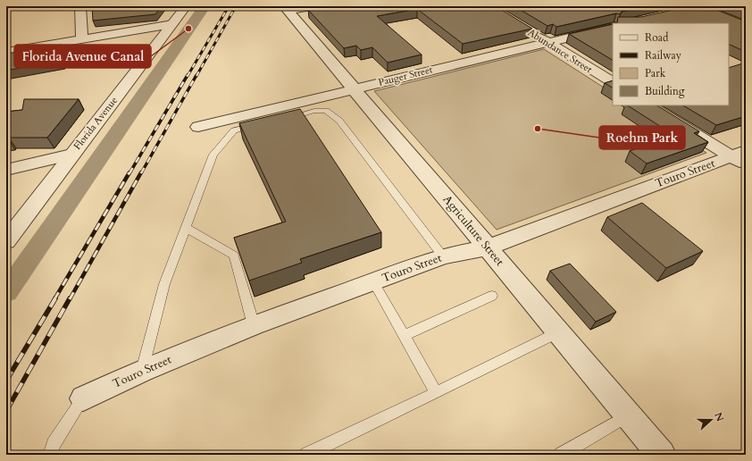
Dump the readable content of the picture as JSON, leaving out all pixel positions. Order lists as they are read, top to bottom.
{
  "streets": {
    "street": [
      "Abundance Street",
      "Pauger Street",
      "Florida Avenue",
      "Touro Street",
      "Agriculture Street"
    ]
  },
  "crossings": [
    ["Abundance Street", "Pauger Street"],
    ["Pauger Street", "Agriculture Street"],
    ["Touro Street", "Agriculture Street"]
  ],
  "places": ["Florida Avenue Canal", "Roehm Park"],
  "legend": [
    "Road",
    "Railway",
    "Park",
    "Building"
  ],
  "north": "right"
}
